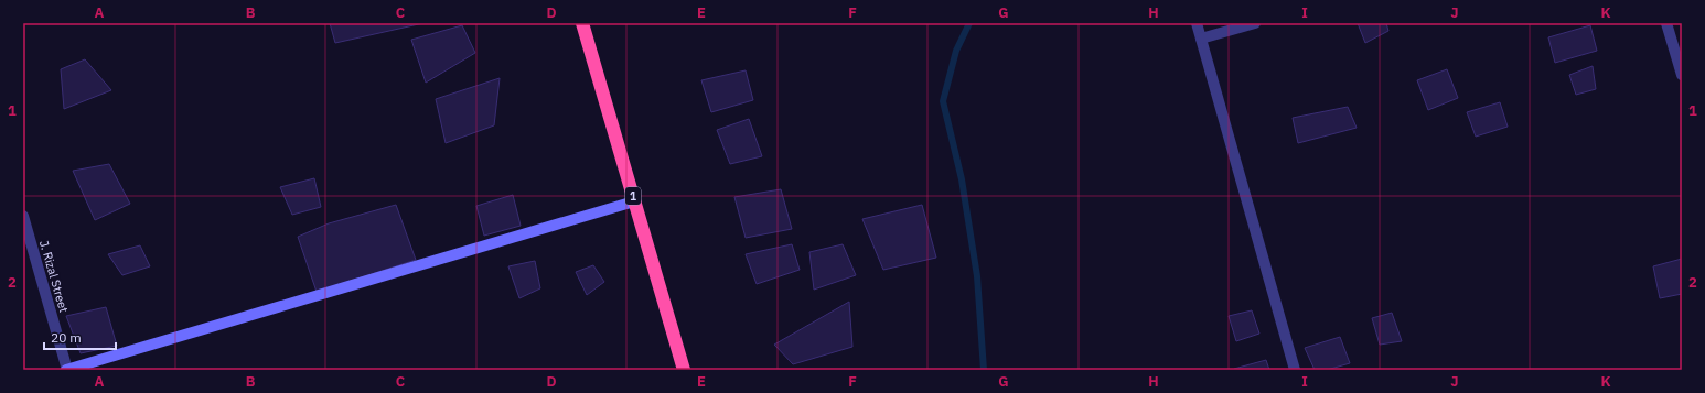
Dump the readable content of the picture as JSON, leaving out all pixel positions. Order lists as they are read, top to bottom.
{
  "streets": {
    "highway": ["1"],
    "street": ["J. Rizal Street"]
  },
  "scale_bar": "20 m",
  "grid": {
    "columns": [
      "A",
      "B",
      "C",
      "D",
      "E",
      "F",
      "G",
      "H",
      "I",
      "J",
      "K"
    ],
    "rows": ["1", "2"]
  }
}
